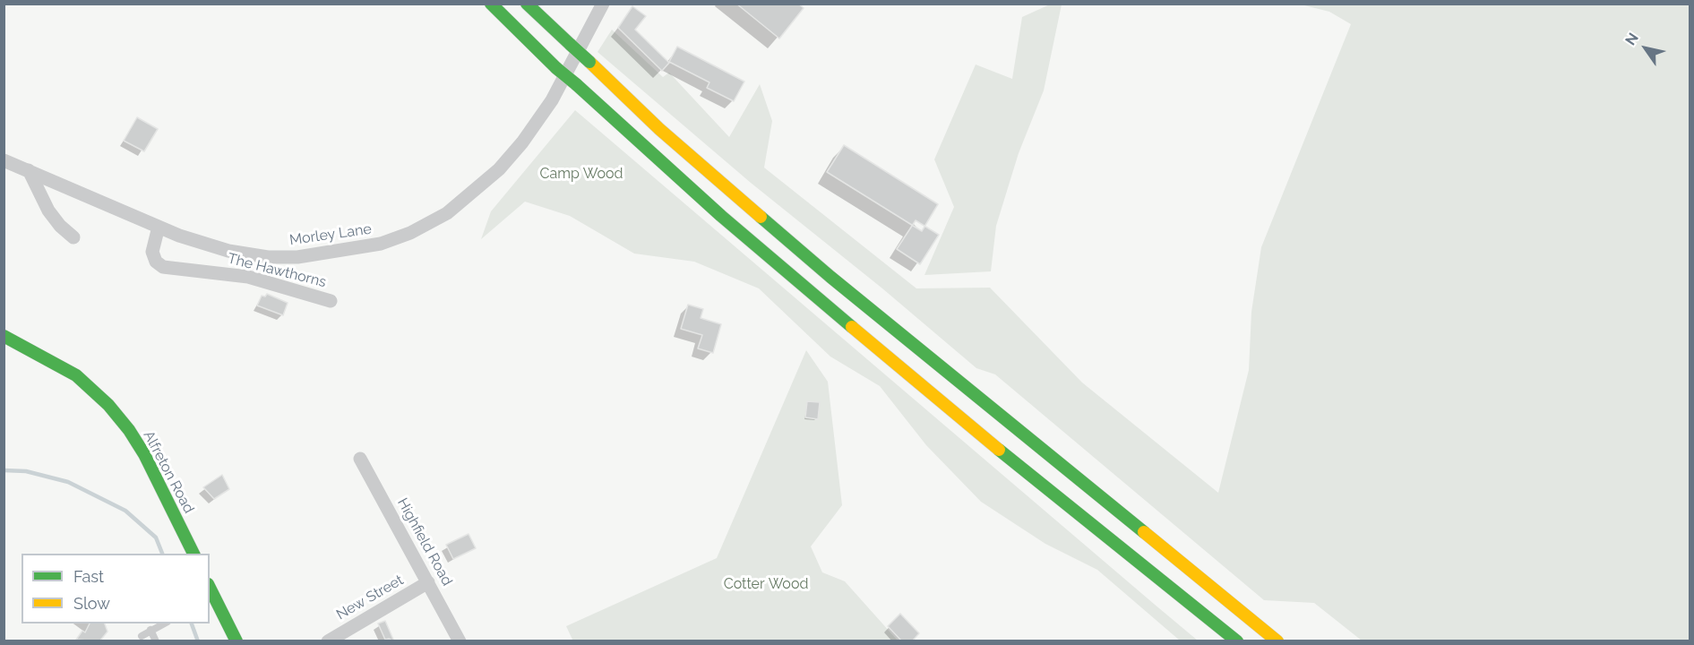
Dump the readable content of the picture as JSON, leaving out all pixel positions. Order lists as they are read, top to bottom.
{
  "streets": {
    "main road": ["Alfreton Road"],
    "street": [
      "Morley Lane",
      "The Hawthorns",
      "Highfield Road",
      "New Street"
    ]
  },
  "crossings": [
    ["Morley Lane", "The Hawthorns"],
    ["Highfield Road", "New Street"]
  ],
  "parks": ["Camp Wood", "Cotter Wood"],
  "legend": ["Fast", "Slow"],
  "north": "top left"
}
